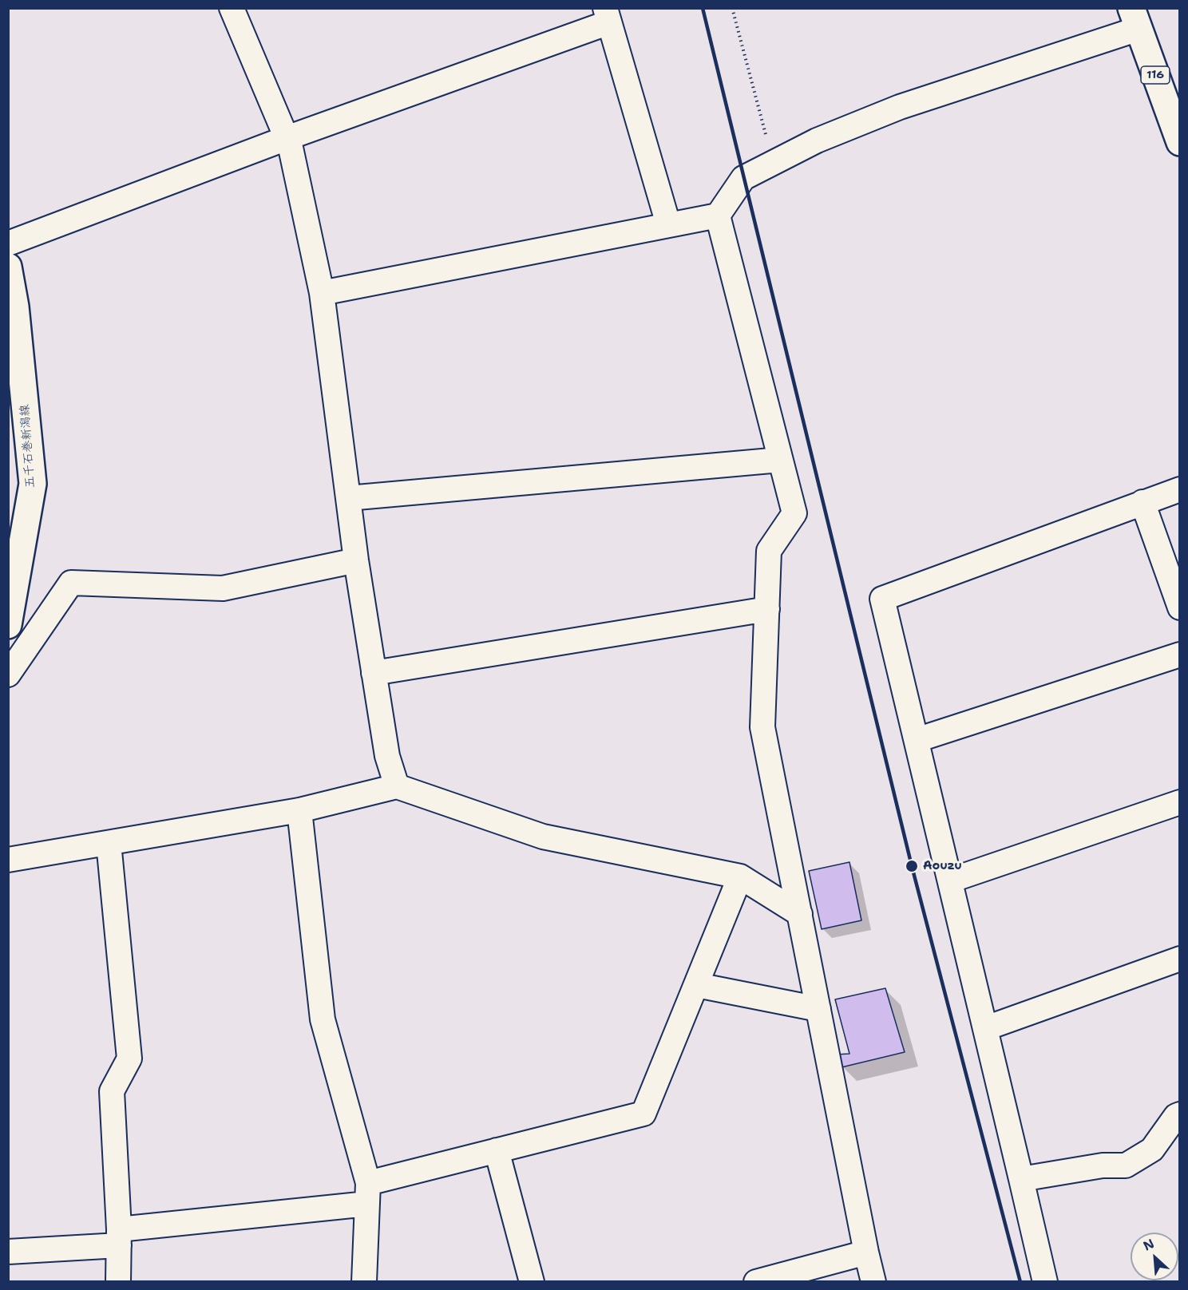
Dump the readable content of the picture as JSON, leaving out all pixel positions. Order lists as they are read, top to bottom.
{
  "streets": {
    "main road": ["116", "五千石巻新潟線"]
  },
  "places": ["Aouzu"],
  "north": "top left"
}
